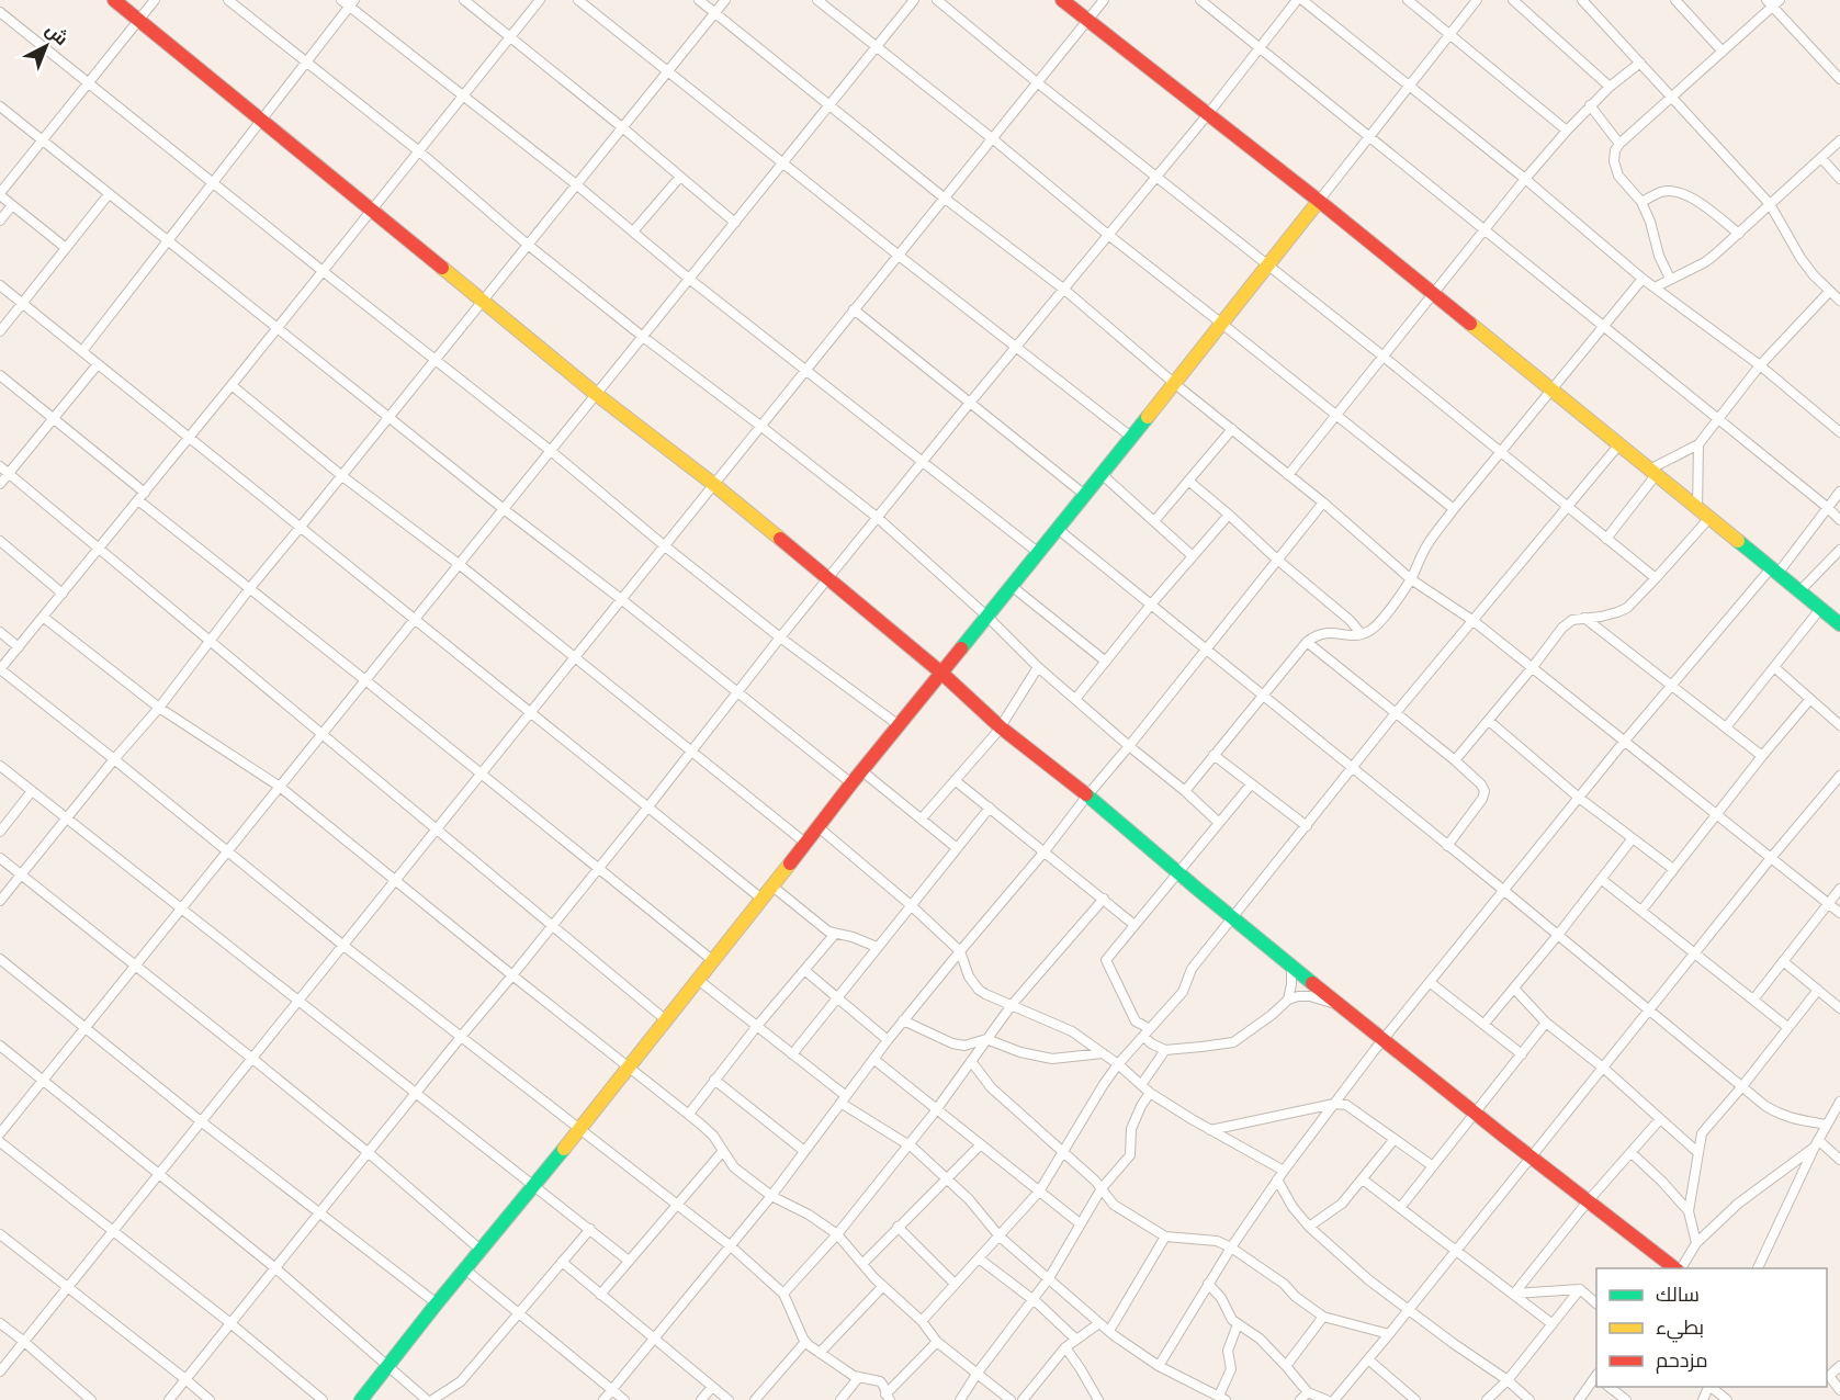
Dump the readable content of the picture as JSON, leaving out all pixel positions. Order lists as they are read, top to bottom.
{
  "legend": ["سالك", "بطيء", "مزدحم"],
  "north": "top right"
}
